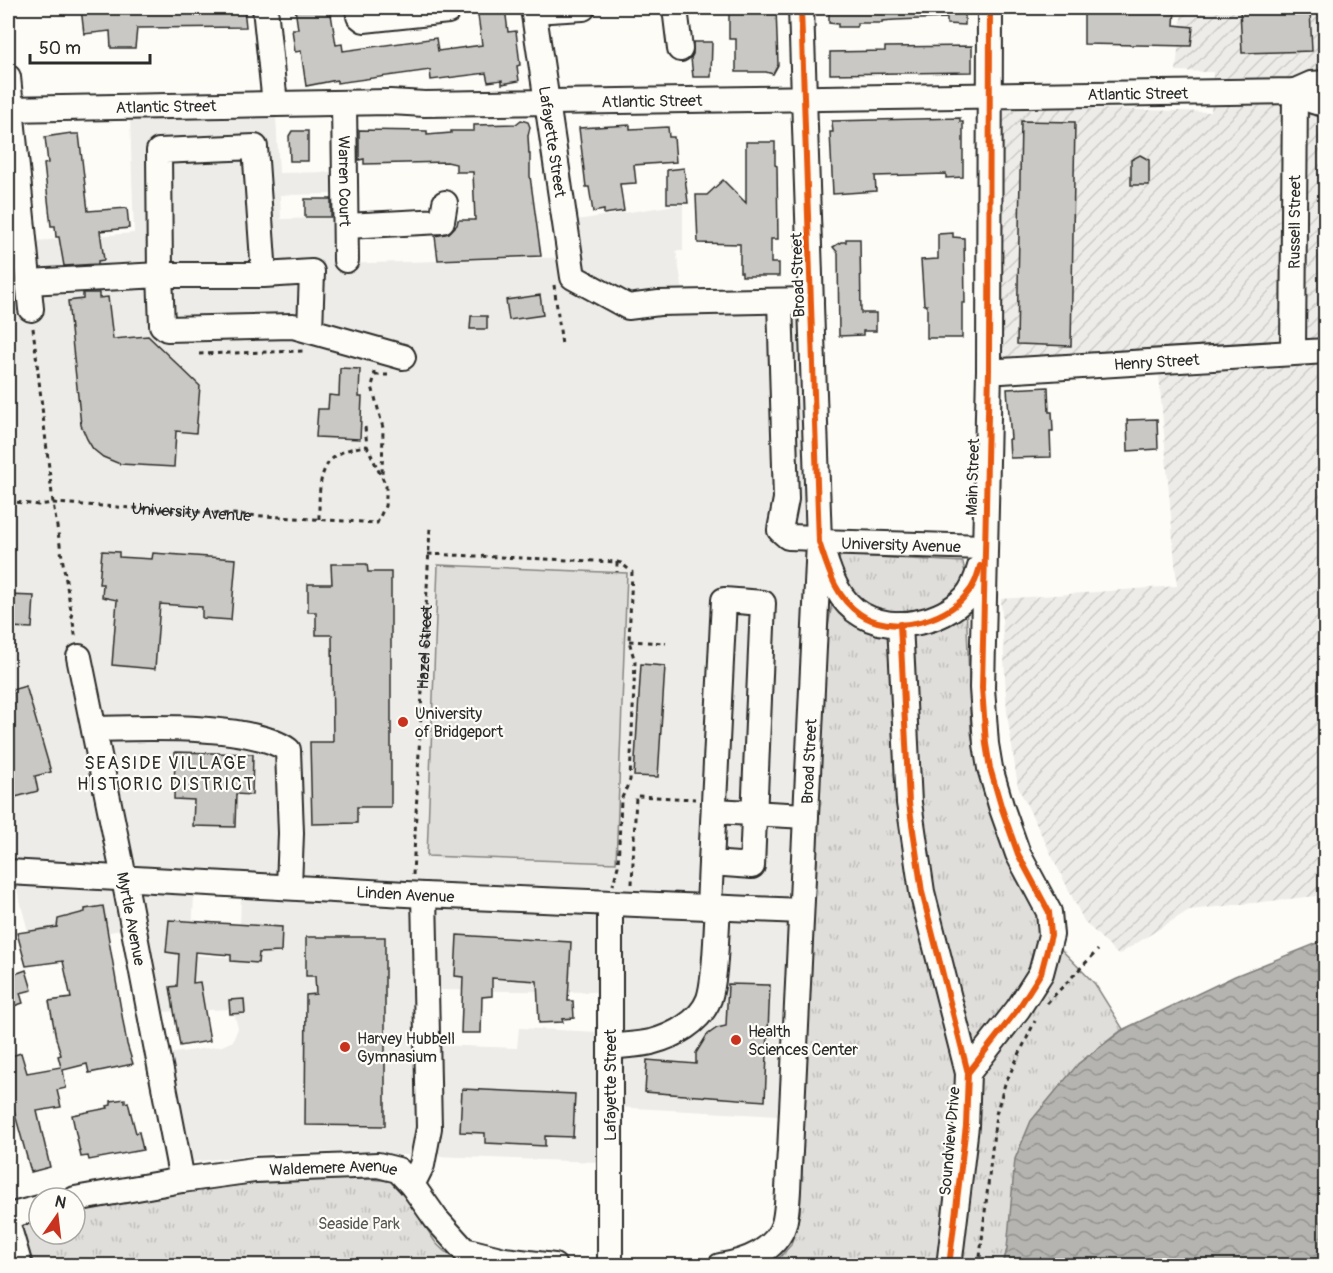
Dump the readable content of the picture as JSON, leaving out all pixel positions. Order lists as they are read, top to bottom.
{
  "streets": {
    "street": [
      "Atlantic Street",
      "Lafayette Street",
      "Warren Court",
      "Russell Street",
      "Broad Street",
      "Henry Street",
      "Main Street",
      "University Avenue",
      "Linden Avenue",
      "Myrtle Avenue",
      "Soundview Drive",
      "Waldemere Avenue"
    ],
    "path": ["Hazel Street"]
  },
  "crossings": [
    ["Atlantic Street", "Lafayette Street"],
    ["Atlantic Street", "Warren Court"],
    ["Atlantic Street", "Russell Street"],
    ["Atlantic Street", "Broad Street"],
    ["Atlantic Street", "Main Street"],
    ["Lafayette Street", "Broad Street"],
    ["Lafayette Street", "University Avenue"],
    ["Lafayette Street", "Linden Avenue"],
    ["Russell Street", "Henry Street"],
    ["Broad Street", "University Avenue"],
    ["Broad Street", "Linden Avenue"],
    ["Henry Street", "Main Street"],
    ["Main Street", "University Avenue"],
    ["Main Street", "Soundview Drive"],
    ["Linden Avenue", "Myrtle Avenue"],
    ["Myrtle Avenue", "Waldemere Avenue"]
  ],
  "districts": ["SEASIDE VILLAGE HISTORIC DISTRICT"],
  "parks": ["Seaside Park"],
  "places": ["University of Bridgeport", "Health Sciences Center", "Harvey Hubbell Gymnasium"],
  "scale_bar": "50 m",
  "north": "top"
}
